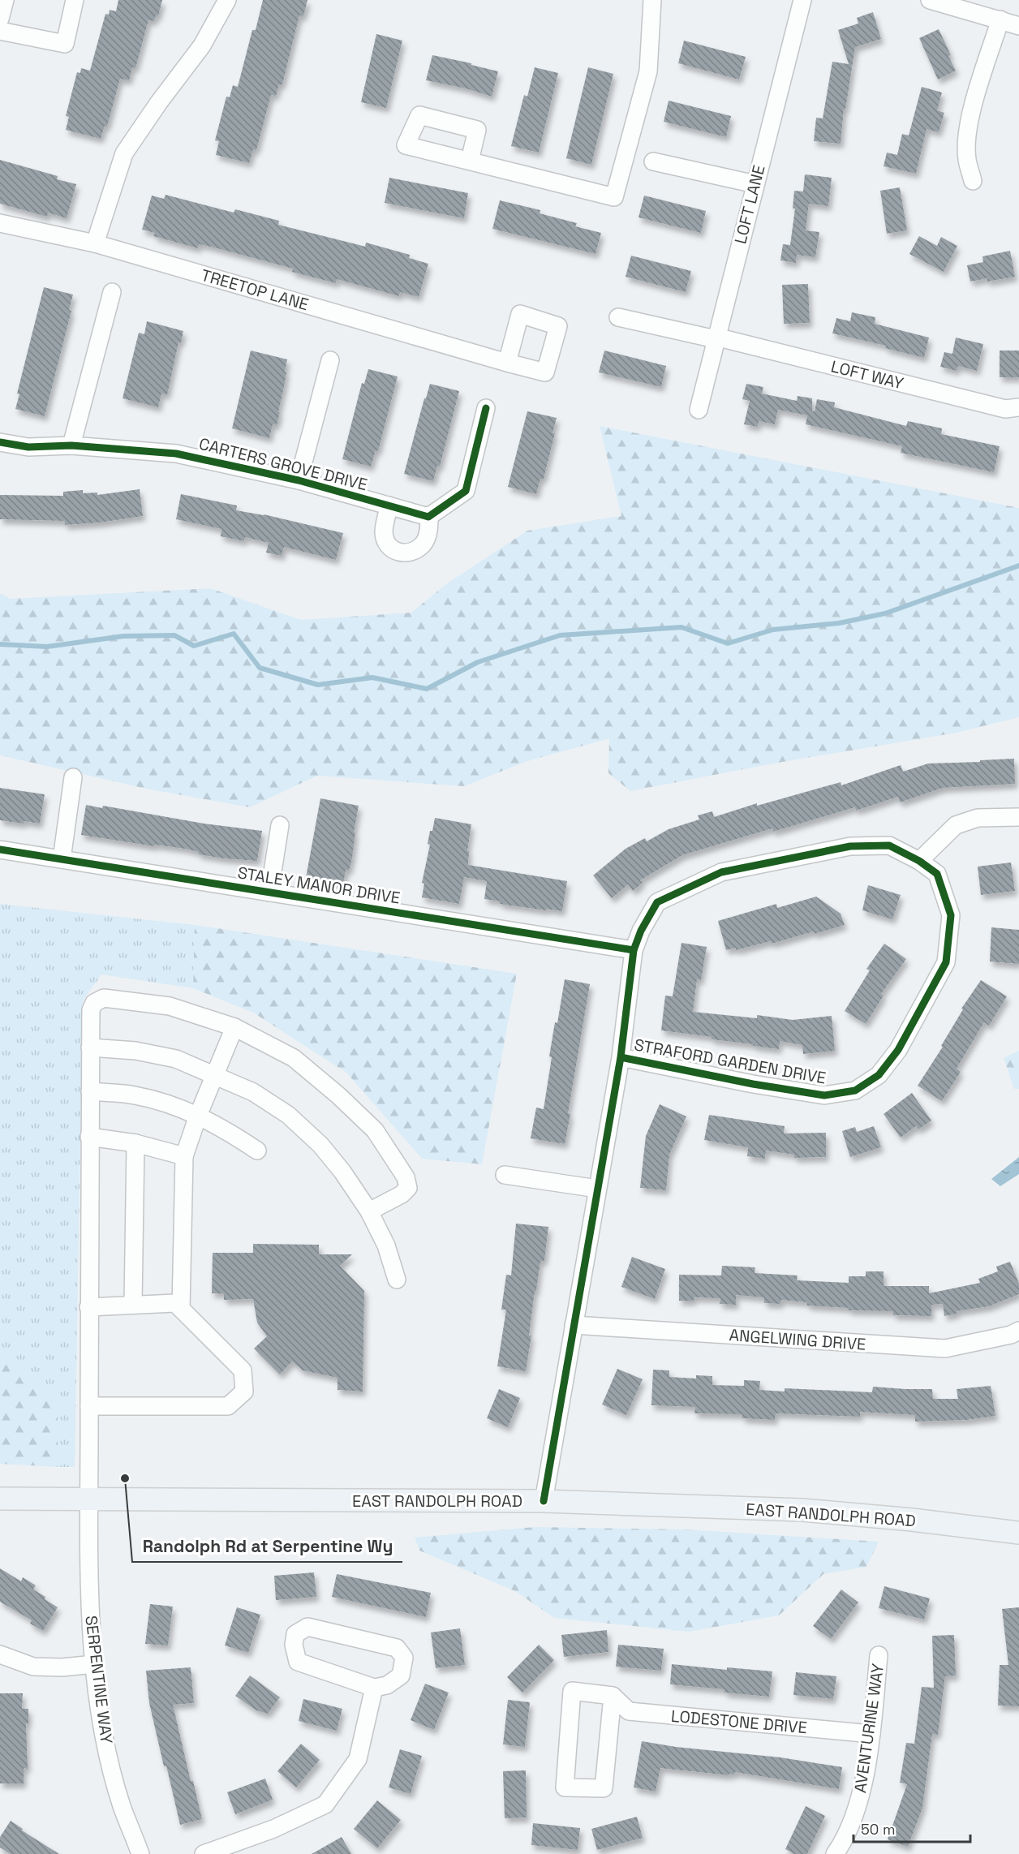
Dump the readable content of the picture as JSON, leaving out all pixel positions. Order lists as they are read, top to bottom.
{
  "streets": {
    "main road": ["EAST RANDOLPH ROAD"],
    "street": [
      "LOFT LANE",
      "TREETOP LANE",
      "LOFT WAY",
      "CARTERS GROVE DRIVE",
      "STALEY MANOR DRIVE",
      "STRAFORD GARDEN DRIVE",
      "ANGELWING DRIVE",
      "SERPENTINE WAY",
      "LODESTONE DRIVE",
      "AVENTURINE WAY"
    ]
  },
  "crossings": [
    ["LOFT LANE", "LOFT WAY"],
    ["STALEY MANOR DRIVE", "STRAFORD GARDEN DRIVE"],
    ["STRAFORD GARDEN DRIVE", "ANGELWING DRIVE"],
    ["STRAFORD GARDEN DRIVE", "EAST RANDOLPH ROAD"],
    ["EAST RANDOLPH ROAD", "SERPENTINE WAY"],
    ["LODESTONE DRIVE", "AVENTURINE WAY"]
  ],
  "places": ["Randolph Rd at Serpentine Wy"],
  "scale_bar": "50 m"
}
